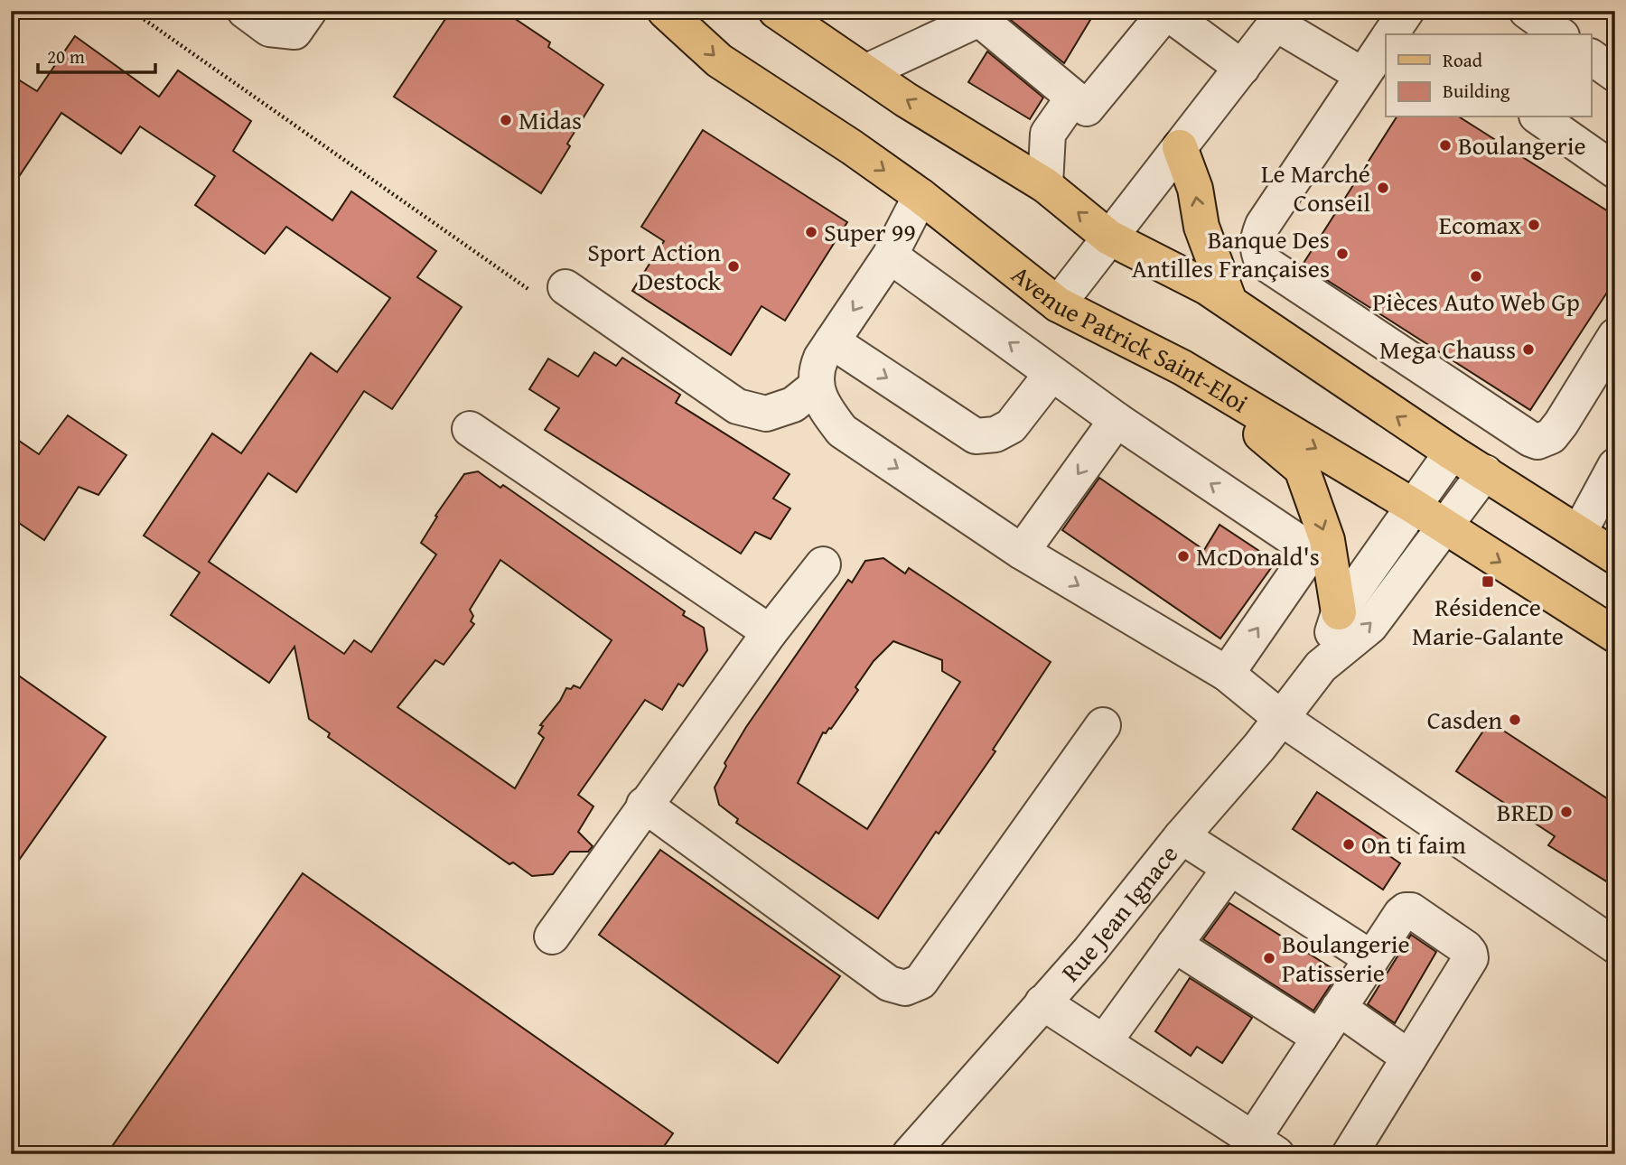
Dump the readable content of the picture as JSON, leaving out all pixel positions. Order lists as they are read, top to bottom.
{
  "streets": {
    "main road": ["Avenue Patrick Saint-Eloi"],
    "street": ["Rue Jean Ignace"]
  },
  "crossings": [
    ["Avenue Patrick Saint-Eloi", "Rue Jean Ignace"]
  ],
  "places": {
    "other": [
      "Midas",
      "Boulangerie",
      "Le Marché Conseil",
      "Ecomax",
      "Super 99",
      "Banque Des Antilles Françaises",
      "Sport Action Destock",
      "Pièces Auto Web Gp",
      "Mega Chauss",
      "McDonald's",
      "Casden",
      "BRED",
      "On ti faim",
      "Boulangerie Patisserie"
    ],
    "transit": ["Résidence Marie-Galante"]
  },
  "legend": ["Road", "Building"],
  "scale_bar": "20 m"
}
